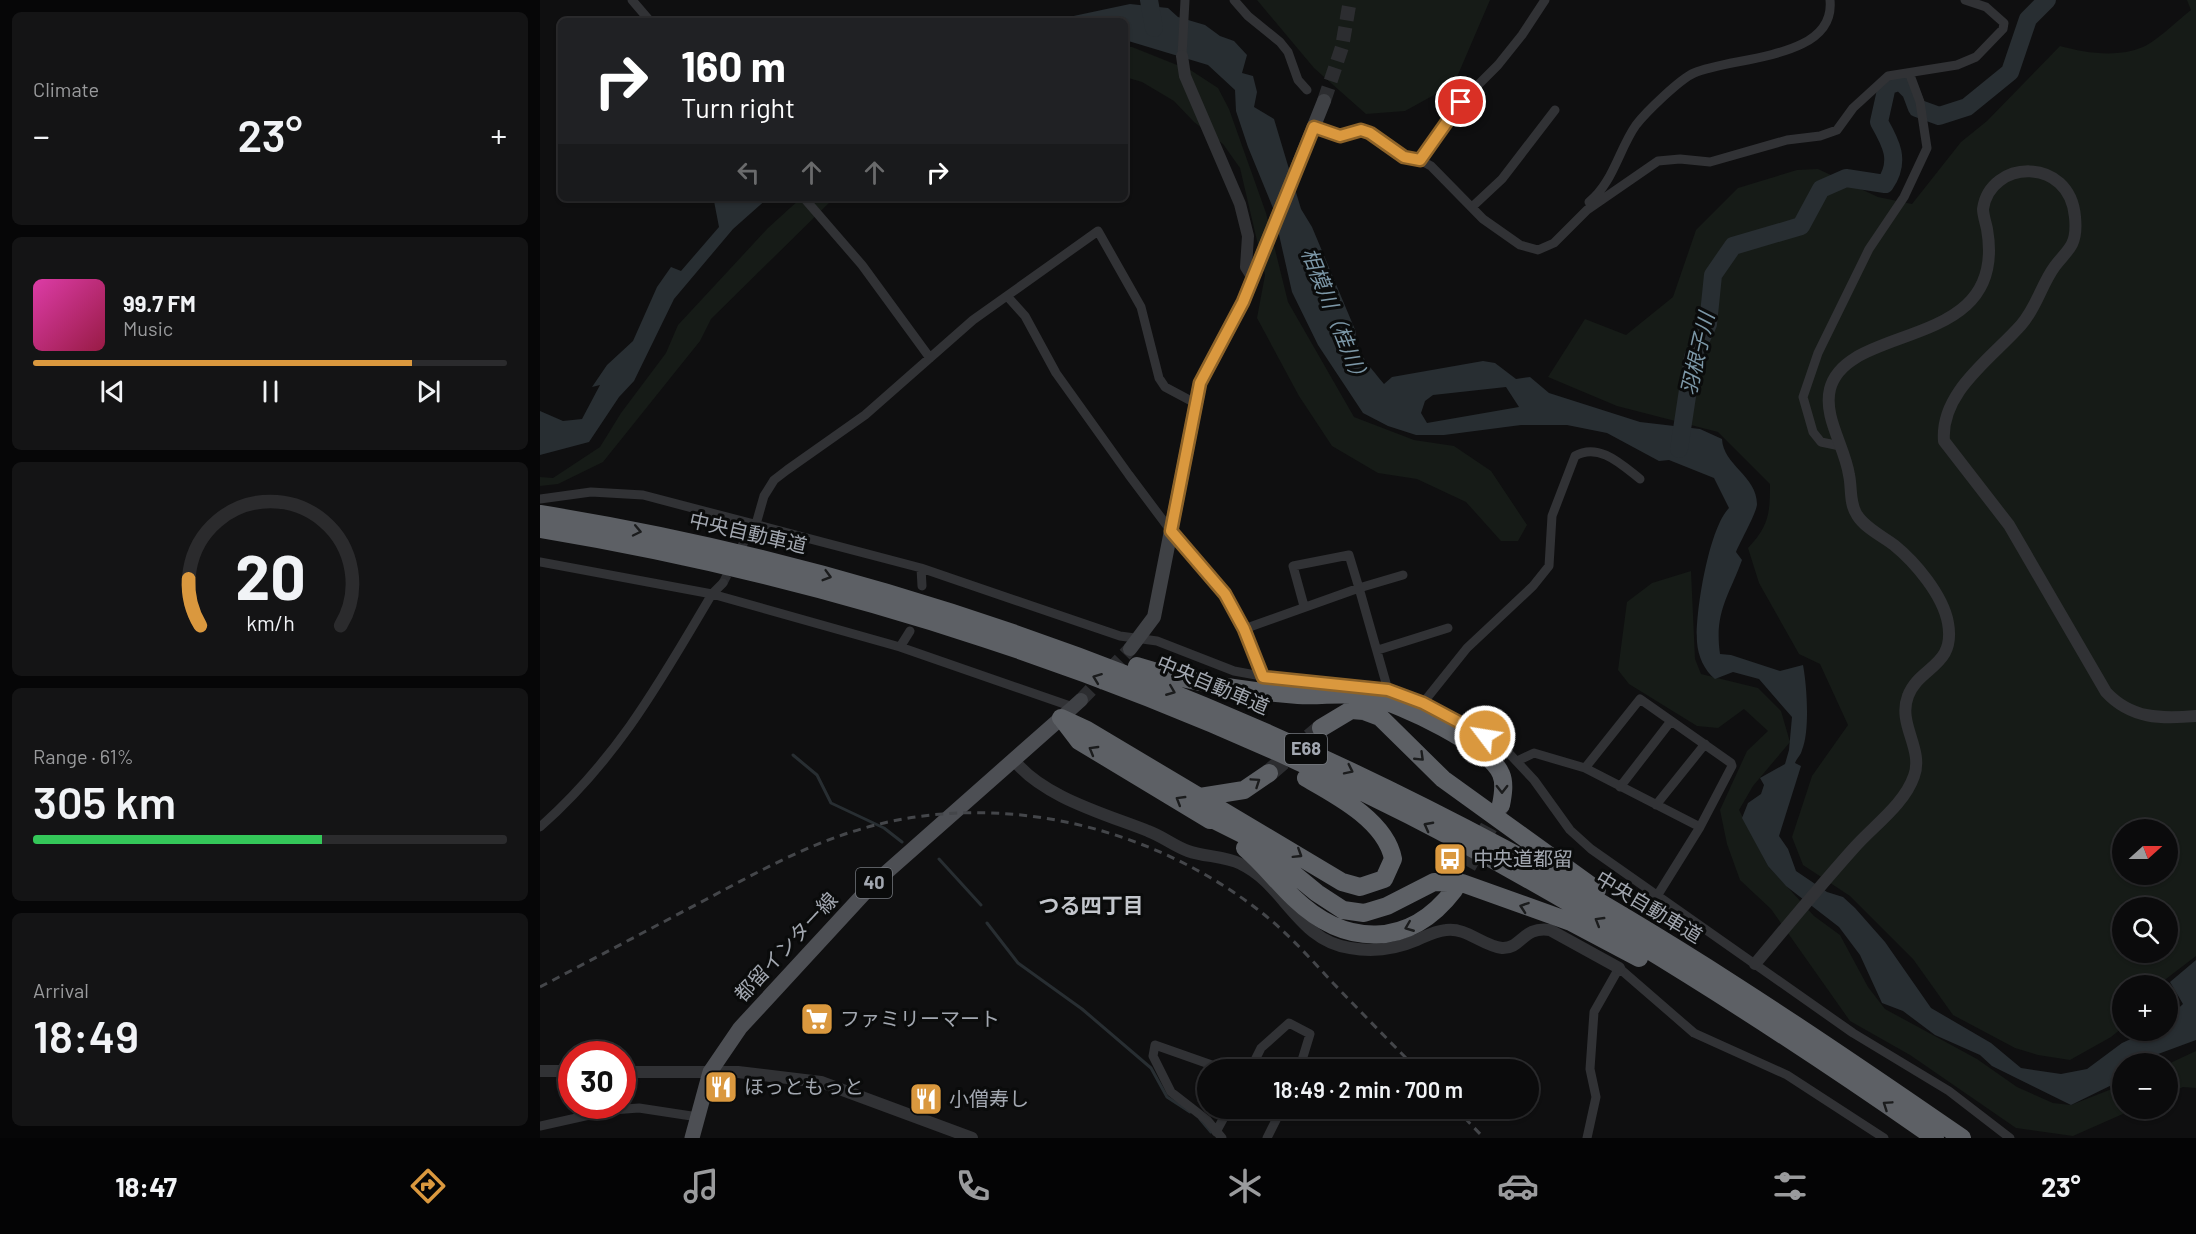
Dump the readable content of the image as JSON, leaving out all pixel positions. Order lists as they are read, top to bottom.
{
  "streets": {
    "highway": ["中央自動車道", "E68"],
    "main road": ["40", "都留インター線"]
  },
  "districts": ["つる四丁目"],
  "water": ["相模川（桂川）", "羽根子川"],
  "places": {
    "bus stop": ["中央道都留"],
    "supermarket": ["ファミリーマート"],
    "restaurant": ["ほっともっと", "小僧寿し"]
  },
  "north": "right",
  "page": {
    "tile": [
      "Climate",
      ["Range · 61%", "305 km"],
      ["Arrival", "18:49"]
    ],
    "turn": ["160 m", "Turn right"],
    "heat": ["−", "23°", "+"],
    "song": ["99.7 FM", "Music"],
    "map_buttons": ["+", "−"],
    "limit": "30",
    "trip": "18:49 · 2 min · 700 m",
    "tabs": ["18:47", "23°"],
    "gauge": ["20", "km/h"]
  }
}
